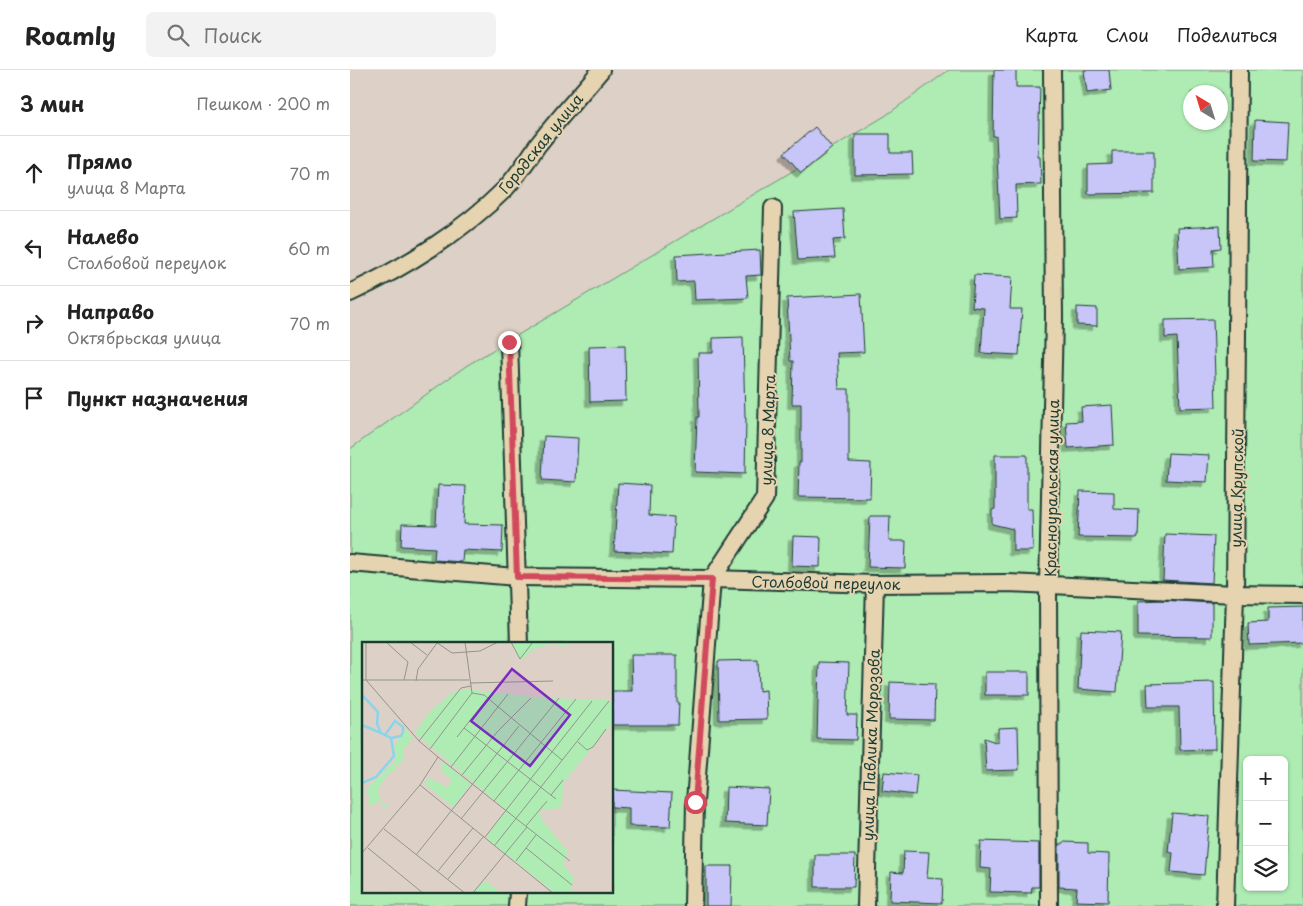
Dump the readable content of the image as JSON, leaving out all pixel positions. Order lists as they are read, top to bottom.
{
  "streets": {
    "street": [
      "Городская улица",
      "улица 8 Марта",
      "Красноуральская улица",
      "улица Крупской",
      "Столбовой переулок",
      "улица Павлика Морозова"
    ]
  },
  "crossings": [
    ["улица 8 Марта", "Столбовой переулок"],
    ["Красноуральская улица", "Столбовой переулок"],
    ["улица Крупской", "Столбовой переулок"],
    ["Столбовой переулок", "улица Павлика Морозова"]
  ],
  "north": "top left",
  "page": {
    "header": "Roamly",
    "search": "Поиск",
    "nav": ["Карта", "Слои", "Поделиться"],
    "heading": ["3 мин", "Пешком · 200 m"],
    "list": [
      ["Прямо", "улица 8 Марта", "70 m"],
      ["Налево", "Столбовой переулок", "60 m"],
      ["Направо", "Октябрьская улица", "70 m"],
      "Пункт назначения"
    ],
    "map_buttons": ["+", "−"]
  }
}
